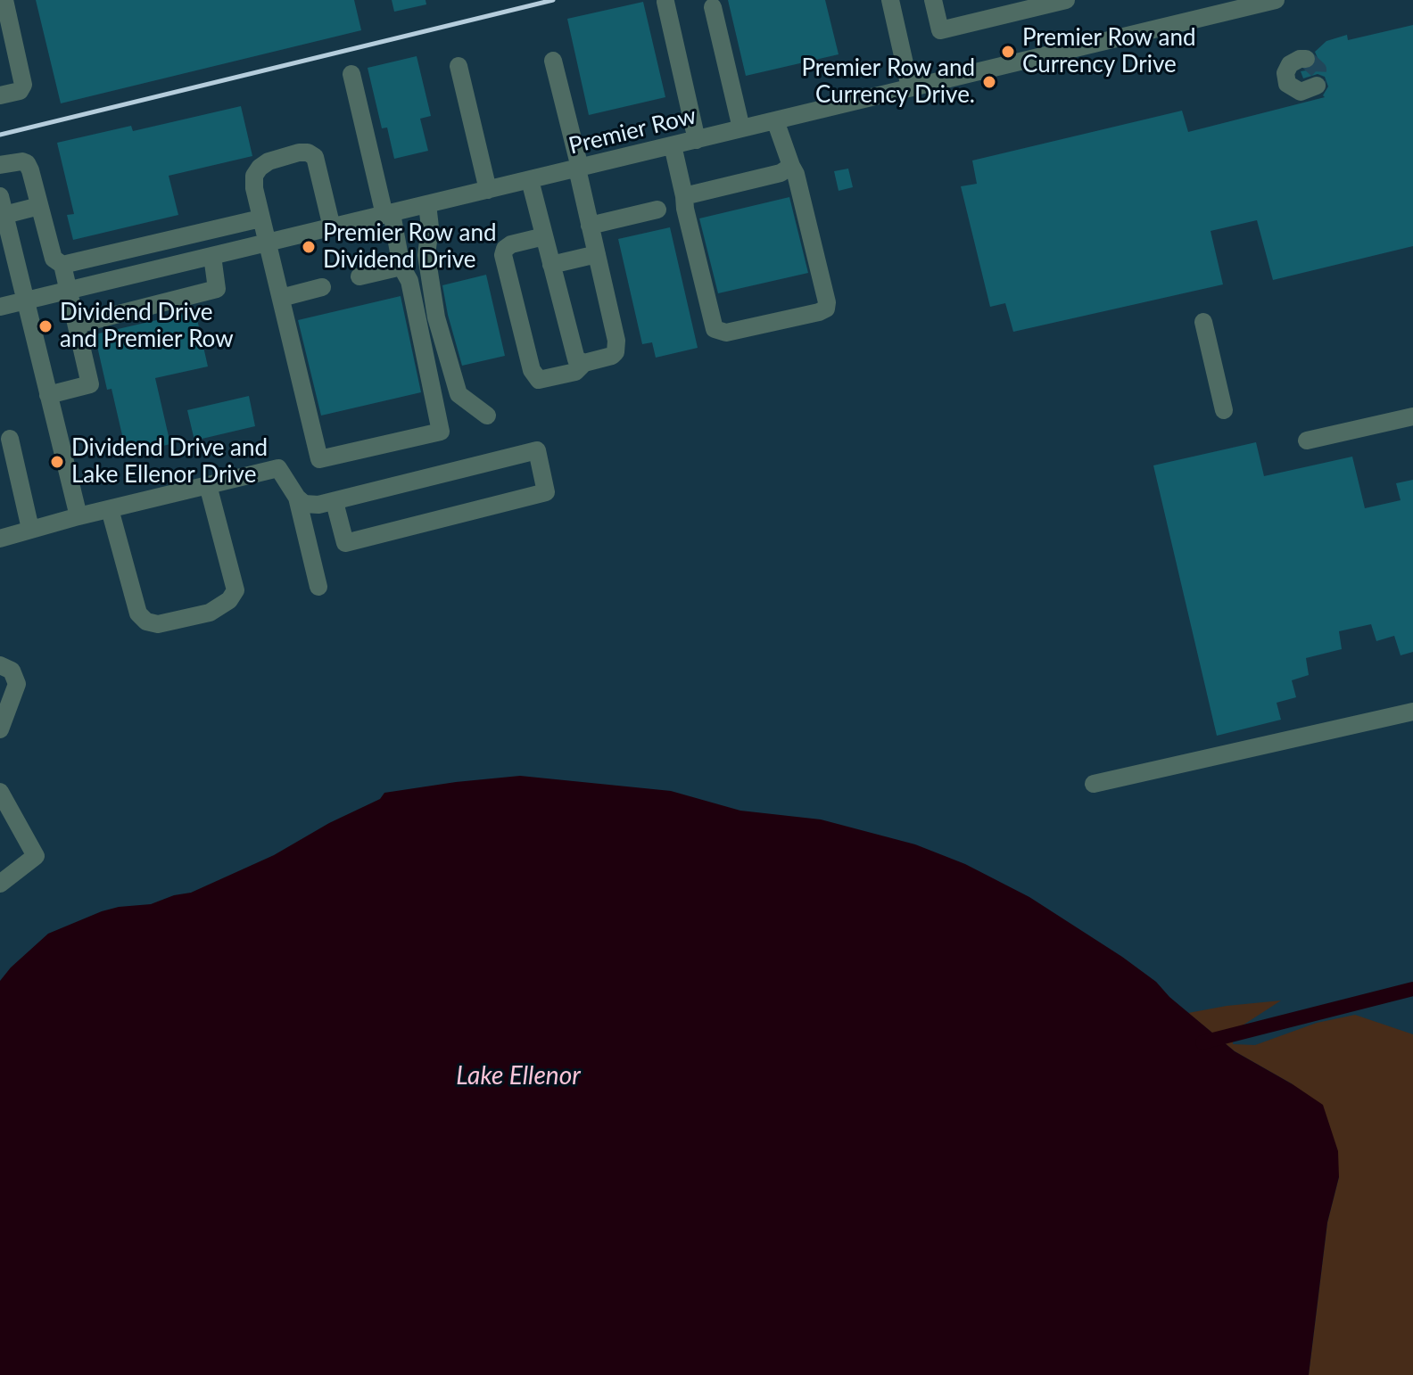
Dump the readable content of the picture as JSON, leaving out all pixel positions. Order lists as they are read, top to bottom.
{
  "streets": {
    "street": ["Premier Row"]
  },
  "water": ["Lake Ellenor"],
  "places": [
    "Premier Row and Currency Drive",
    "Premier Row and Currency Drive.",
    "Premier Row and Dividend Drive",
    "Dividend Drive and Premier Row",
    "Dividend Drive and Lake Ellenor Drive"
  ]
}
